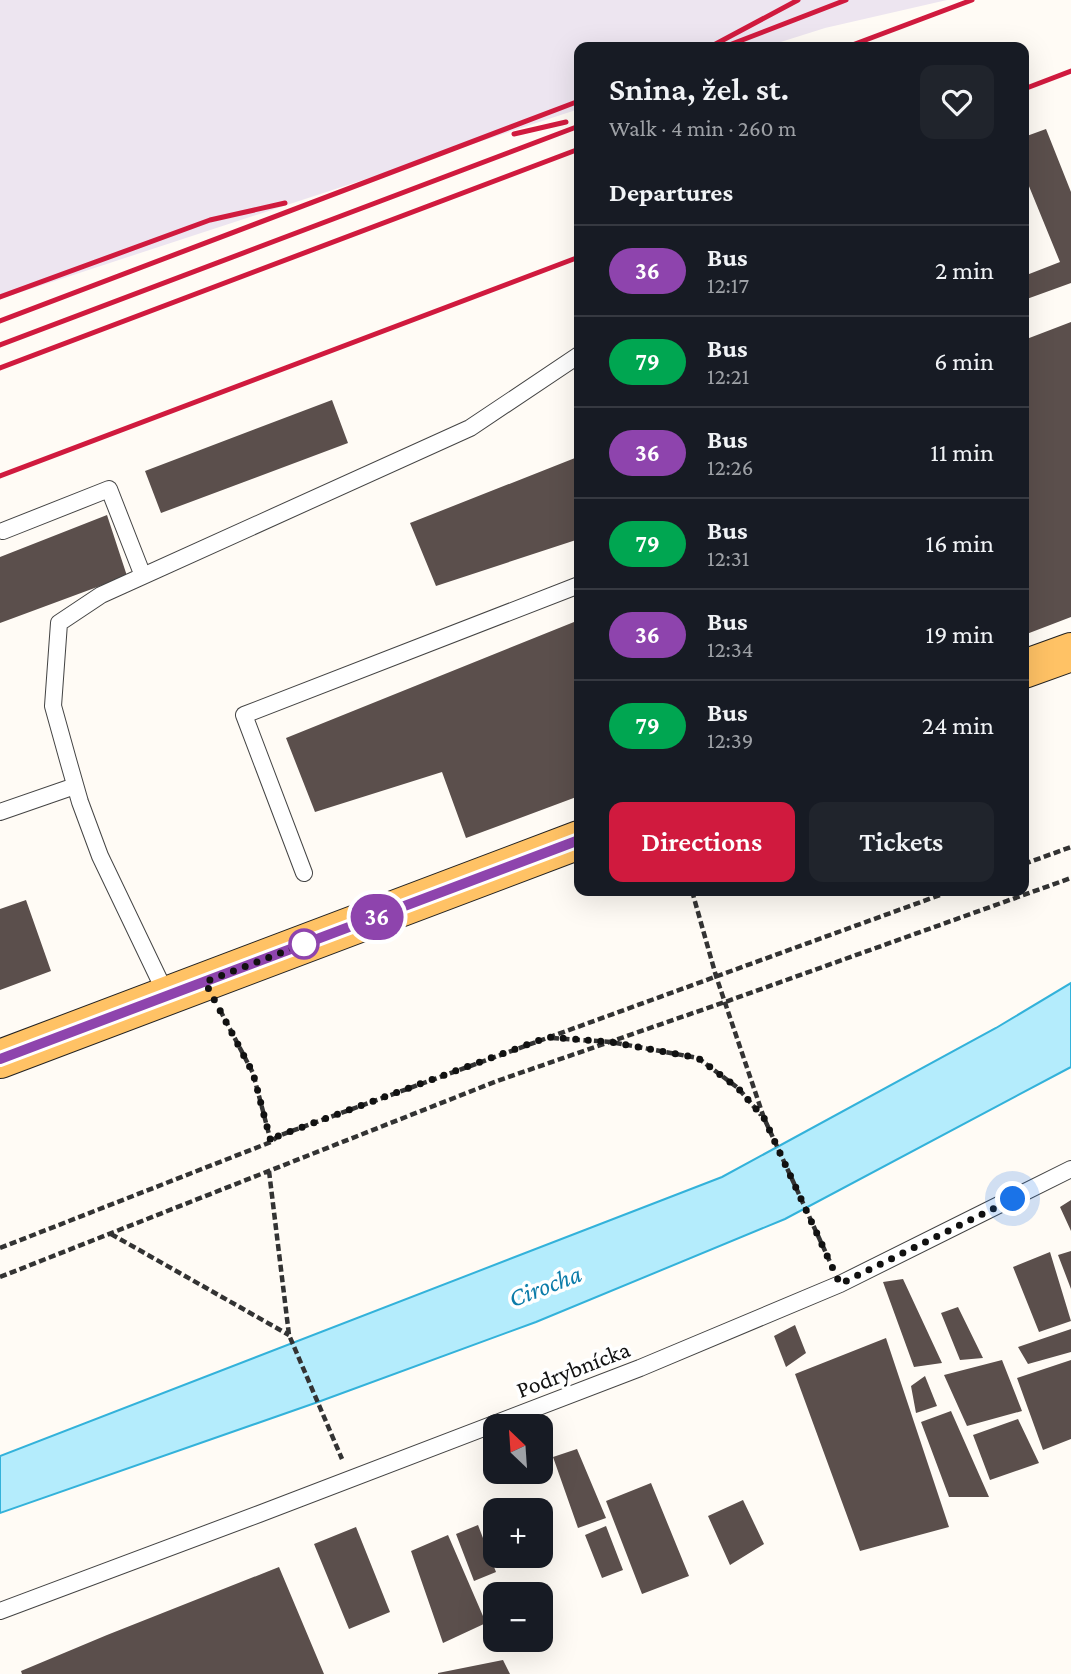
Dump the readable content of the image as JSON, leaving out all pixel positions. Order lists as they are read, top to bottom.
{
  "streets": {
    "lane": ["Podrybnícka"]
  },
  "water": ["Cirocha"],
  "lines": ["bus line 36"],
  "north": "top left",
  "page": {
    "on_map": "36",
    "heading": [
      ["Snina, žel. st.", "Walk · 4 min · 260 m"],
      "Departures"
    ],
    "list": [
      {
        "mark": "36",
        "name": "Bus",
        "note": "12:17",
        "value": "2 min"
      },
      {
        "mark": "79",
        "name": "Bus",
        "note": "12:21",
        "value": "6 min"
      },
      {
        "mark": "36",
        "name": "Bus",
        "note": "12:26",
        "value": "11 min"
      },
      {
        "mark": "79",
        "name": "Bus",
        "note": "12:31",
        "value": "16 min"
      },
      {
        "mark": "36",
        "name": "Bus",
        "note": "12:34",
        "value": "19 min"
      },
      {
        "mark": "79",
        "name": "Bus",
        "note": "12:39",
        "value": "24 min"
      }
    ],
    "buttons": ["Directions", "Tickets"],
    "map_buttons": ["+", "−"]
  }
}
